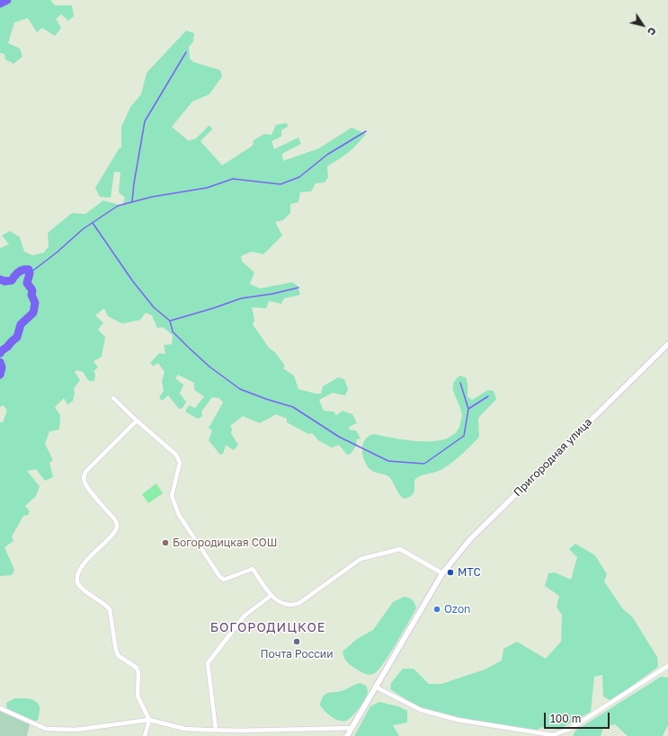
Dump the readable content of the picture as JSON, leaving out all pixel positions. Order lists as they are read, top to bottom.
{
  "streets": {
    "street": ["Пригородная улица"]
  },
  "districts": ["БОГОРОДИЦКОЕ"],
  "places": [
    "Богородицкая СОШ",
    "МТС",
    "Ozon",
    "Почта России"
  ],
  "scale_bar": "100 m",
  "north": "bottom right"
}
